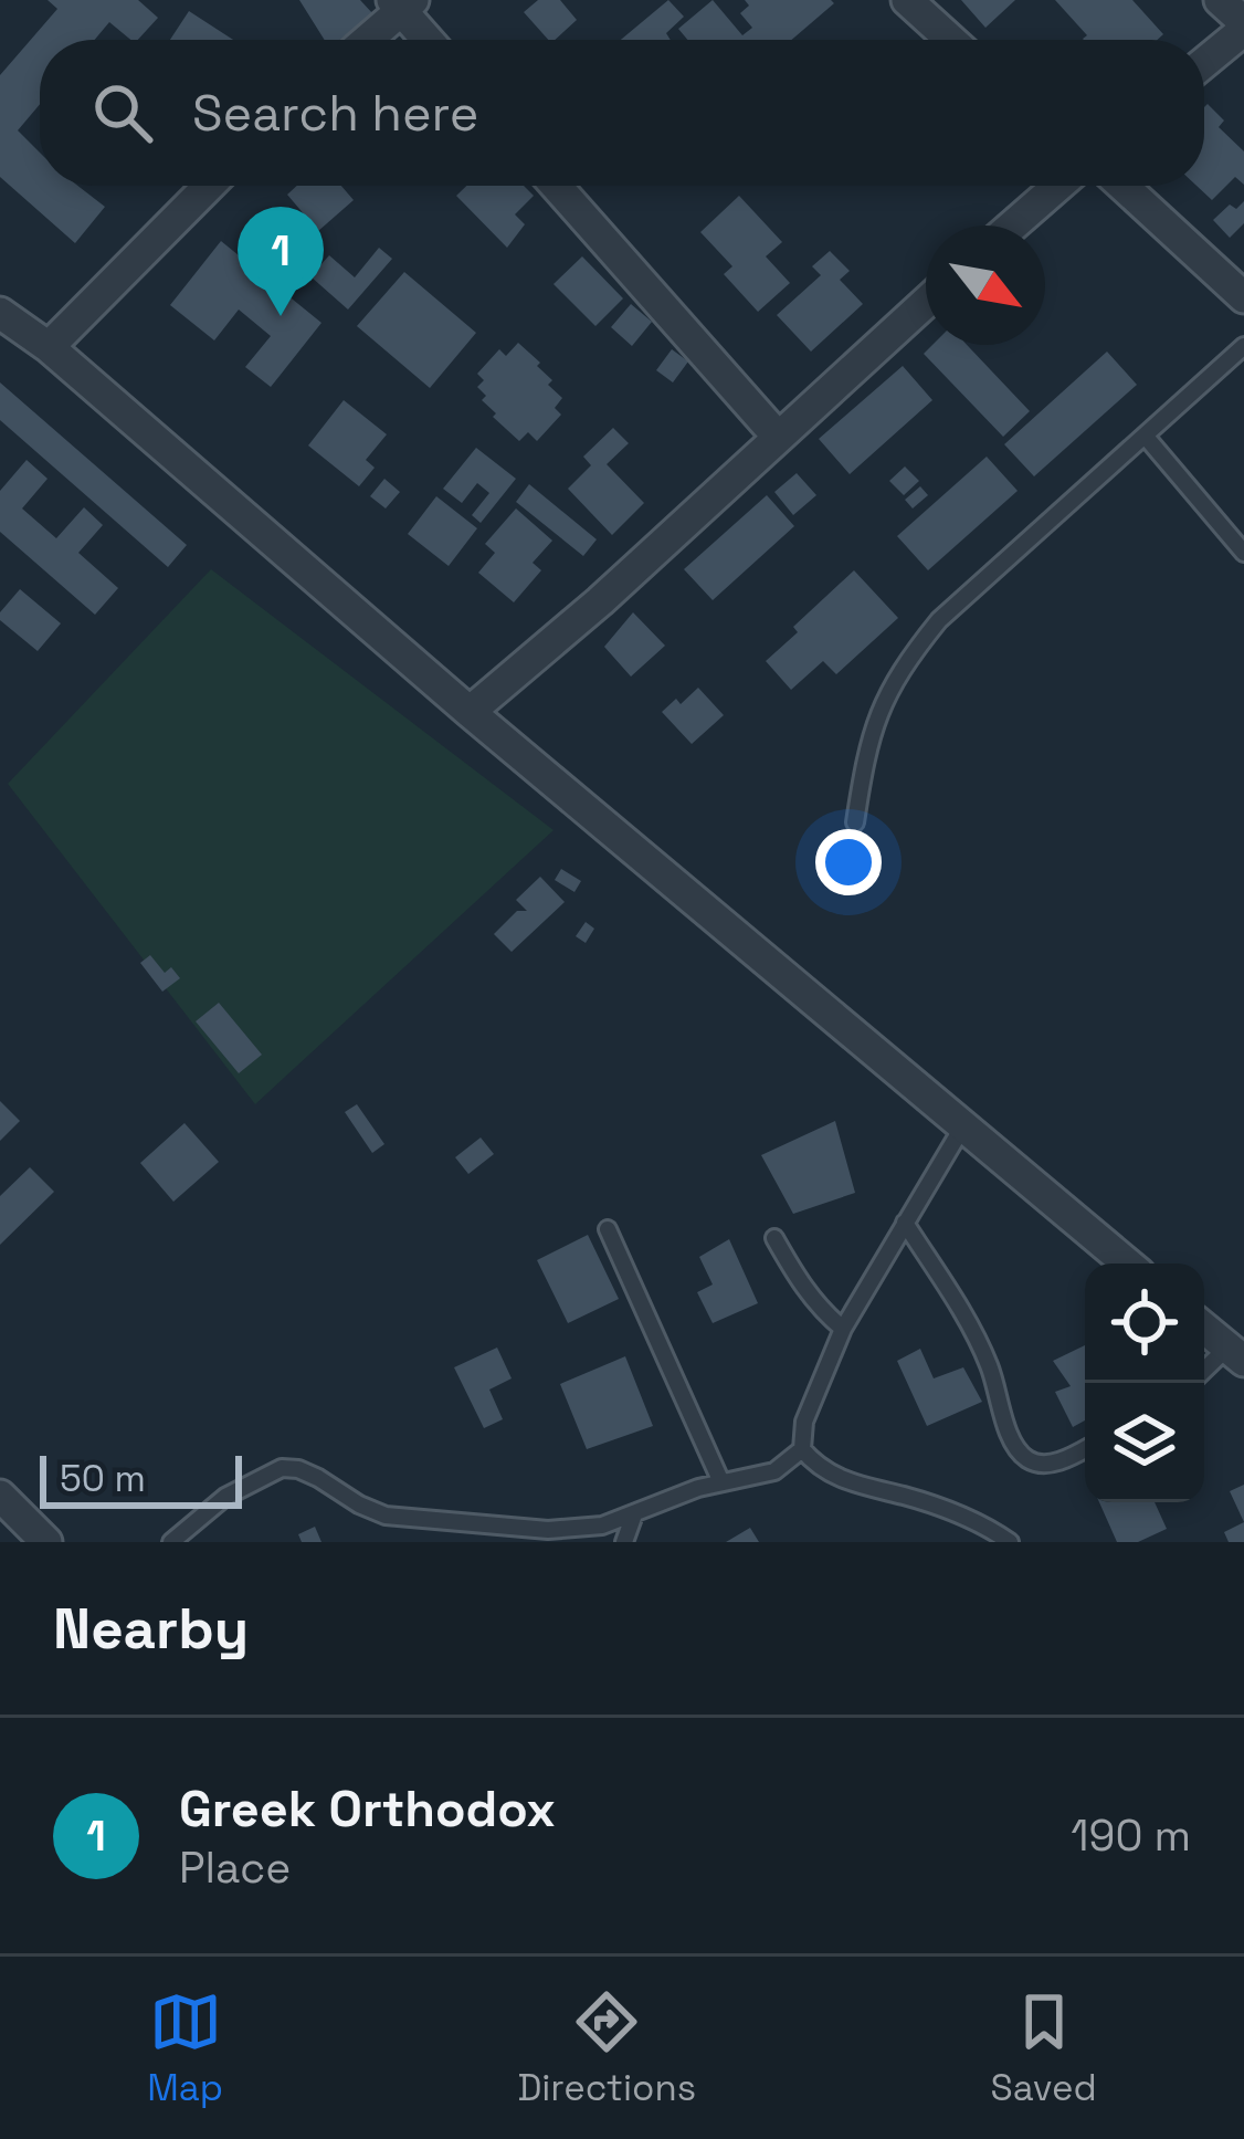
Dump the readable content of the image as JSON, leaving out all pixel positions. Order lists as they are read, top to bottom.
{
  "scale_bar": "50 m",
  "north": "bottom right",
  "page": {
    "search": "Search here",
    "pins": "1",
    "scale": "50 m",
    "heading": "Nearby",
    "list": [
      {
        "mark": "1",
        "name": "Greek Orthodox",
        "note": "Place",
        "value": "190 m"
      }
    ],
    "nav": ["Map", "Directions", "Saved"]
  }
}
